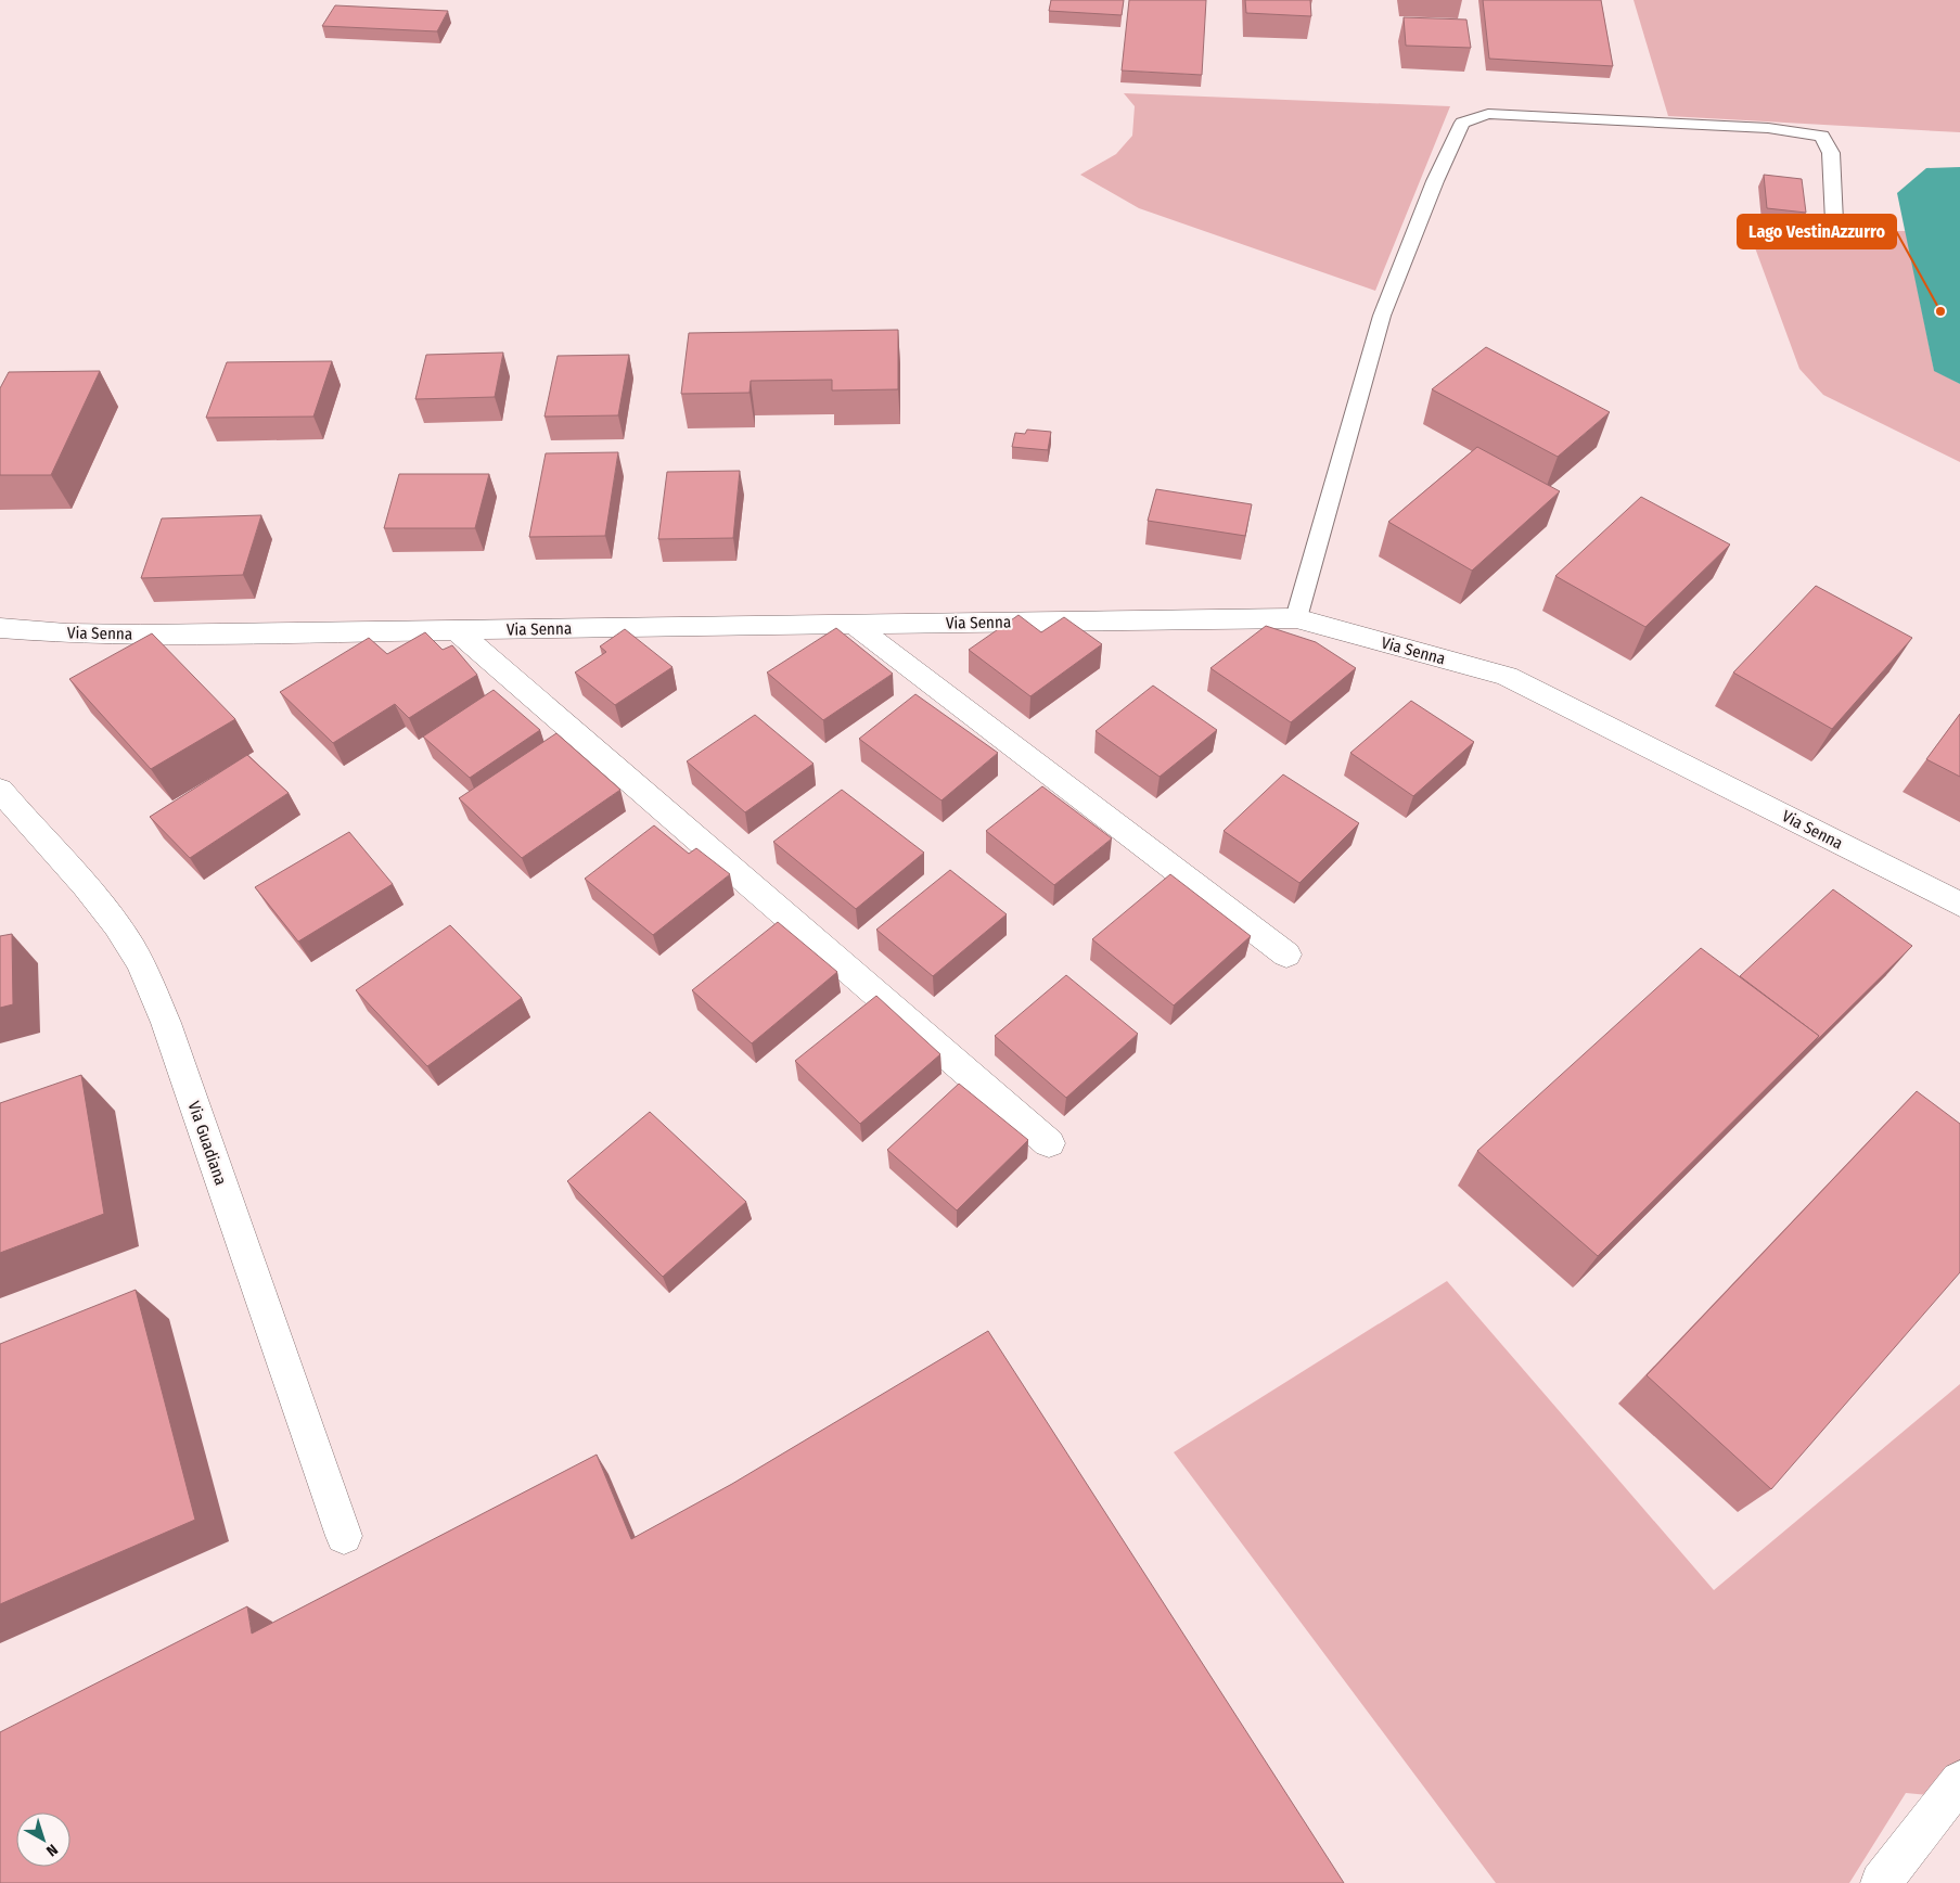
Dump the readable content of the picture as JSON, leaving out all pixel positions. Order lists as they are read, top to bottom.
{
  "streets": {
    "street": ["Via Senna", "Via Guadiana"]
  },
  "places": ["Lago VestinAzzurro"],
  "north": "bottom right"
}
